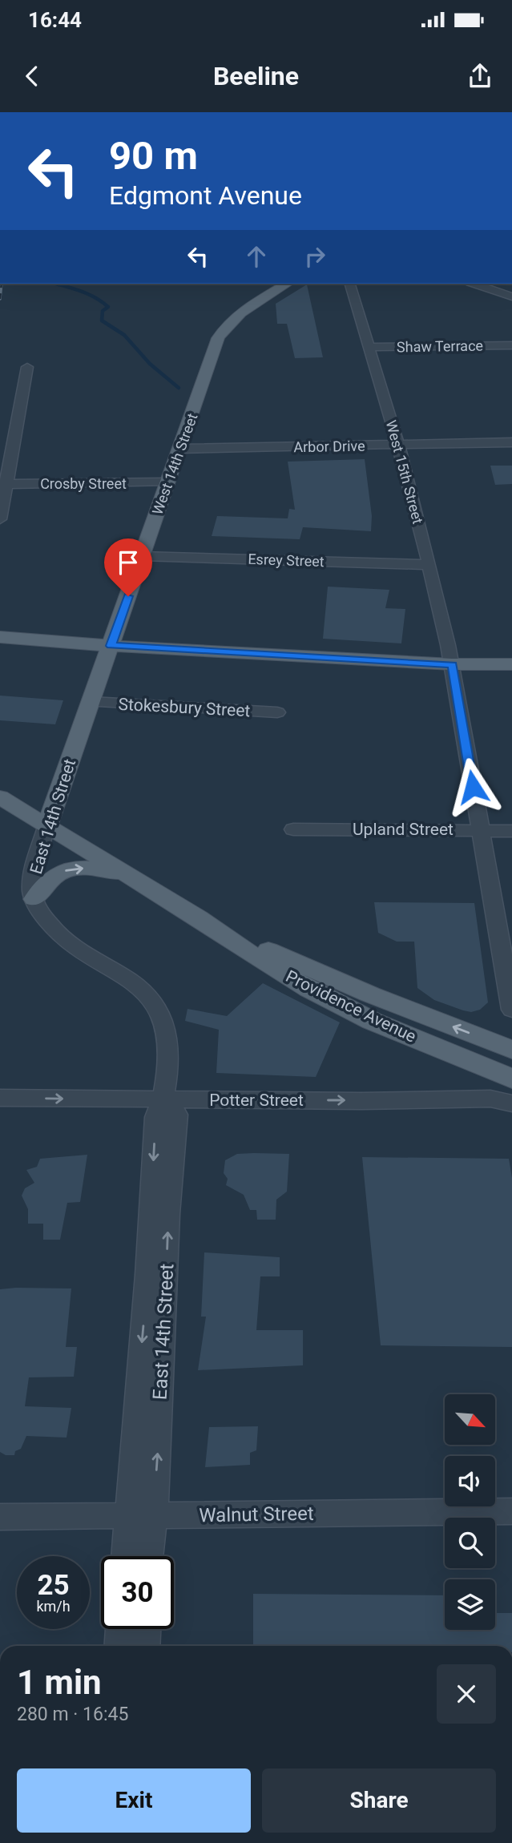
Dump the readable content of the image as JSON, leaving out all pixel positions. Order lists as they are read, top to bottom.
{
  "streets": {
    "main road": ["West 14th Street", "East 14th Street", "Providence Avenue"],
    "street": [
      "Shaw Terrace",
      "Arbor Drive",
      "West 15th Street",
      "Crosby Street",
      "Esrey Street",
      "Stokesbury Street",
      "Upland Street",
      "Potter Street",
      "Walnut Street"
    ]
  },
  "crossings": [
    ["Shaw Terrace", "West 15th Street"],
    ["Arbor Drive", "West 14th Street"],
    ["Arbor Drive", "West 15th Street"],
    ["West 14th Street", "Crosby Street"],
    ["West 14th Street", "Esrey Street"],
    ["West 14th Street", "East 14th Street"],
    ["West 15th Street", "Esrey Street"],
    ["West 15th Street", "Upland Street"],
    ["Stokesbury Street", "East 14th Street"],
    ["East 14th Street", "Providence Avenue"],
    ["East 14th Street", "Potter Street"],
    ["East 14th Street", "Walnut Street"]
  ],
  "one_way": ["Potter Street"],
  "north": "bottom right",
  "page": {
    "status": "16:44",
    "header": "Beeline",
    "turn": ["90 m", "Edgmont Avenue"],
    "speed": "25 km/h",
    "limit": "30",
    "heading": ["1 min", "280 m · 16:45"],
    "buttons": ["Exit", "Share"]
  }
}
